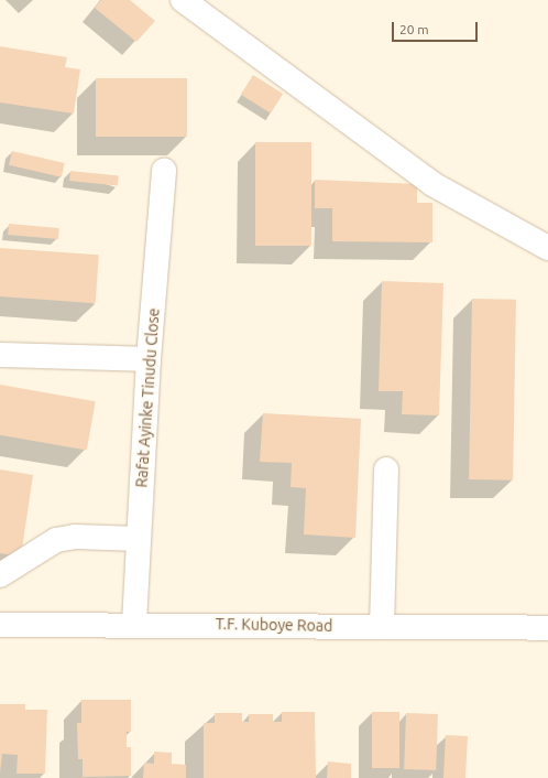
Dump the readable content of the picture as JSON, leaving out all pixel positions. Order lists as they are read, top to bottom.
{
  "streets": {
    "street": ["Rafat Ayinke Tinudu Close", "T.F. Kuboye Road"]
  },
  "crossings": [
    ["Rafat Ayinke Tinudu Close", "T.F. Kuboye Road"]
  ],
  "scale_bar": "20 m"
}
